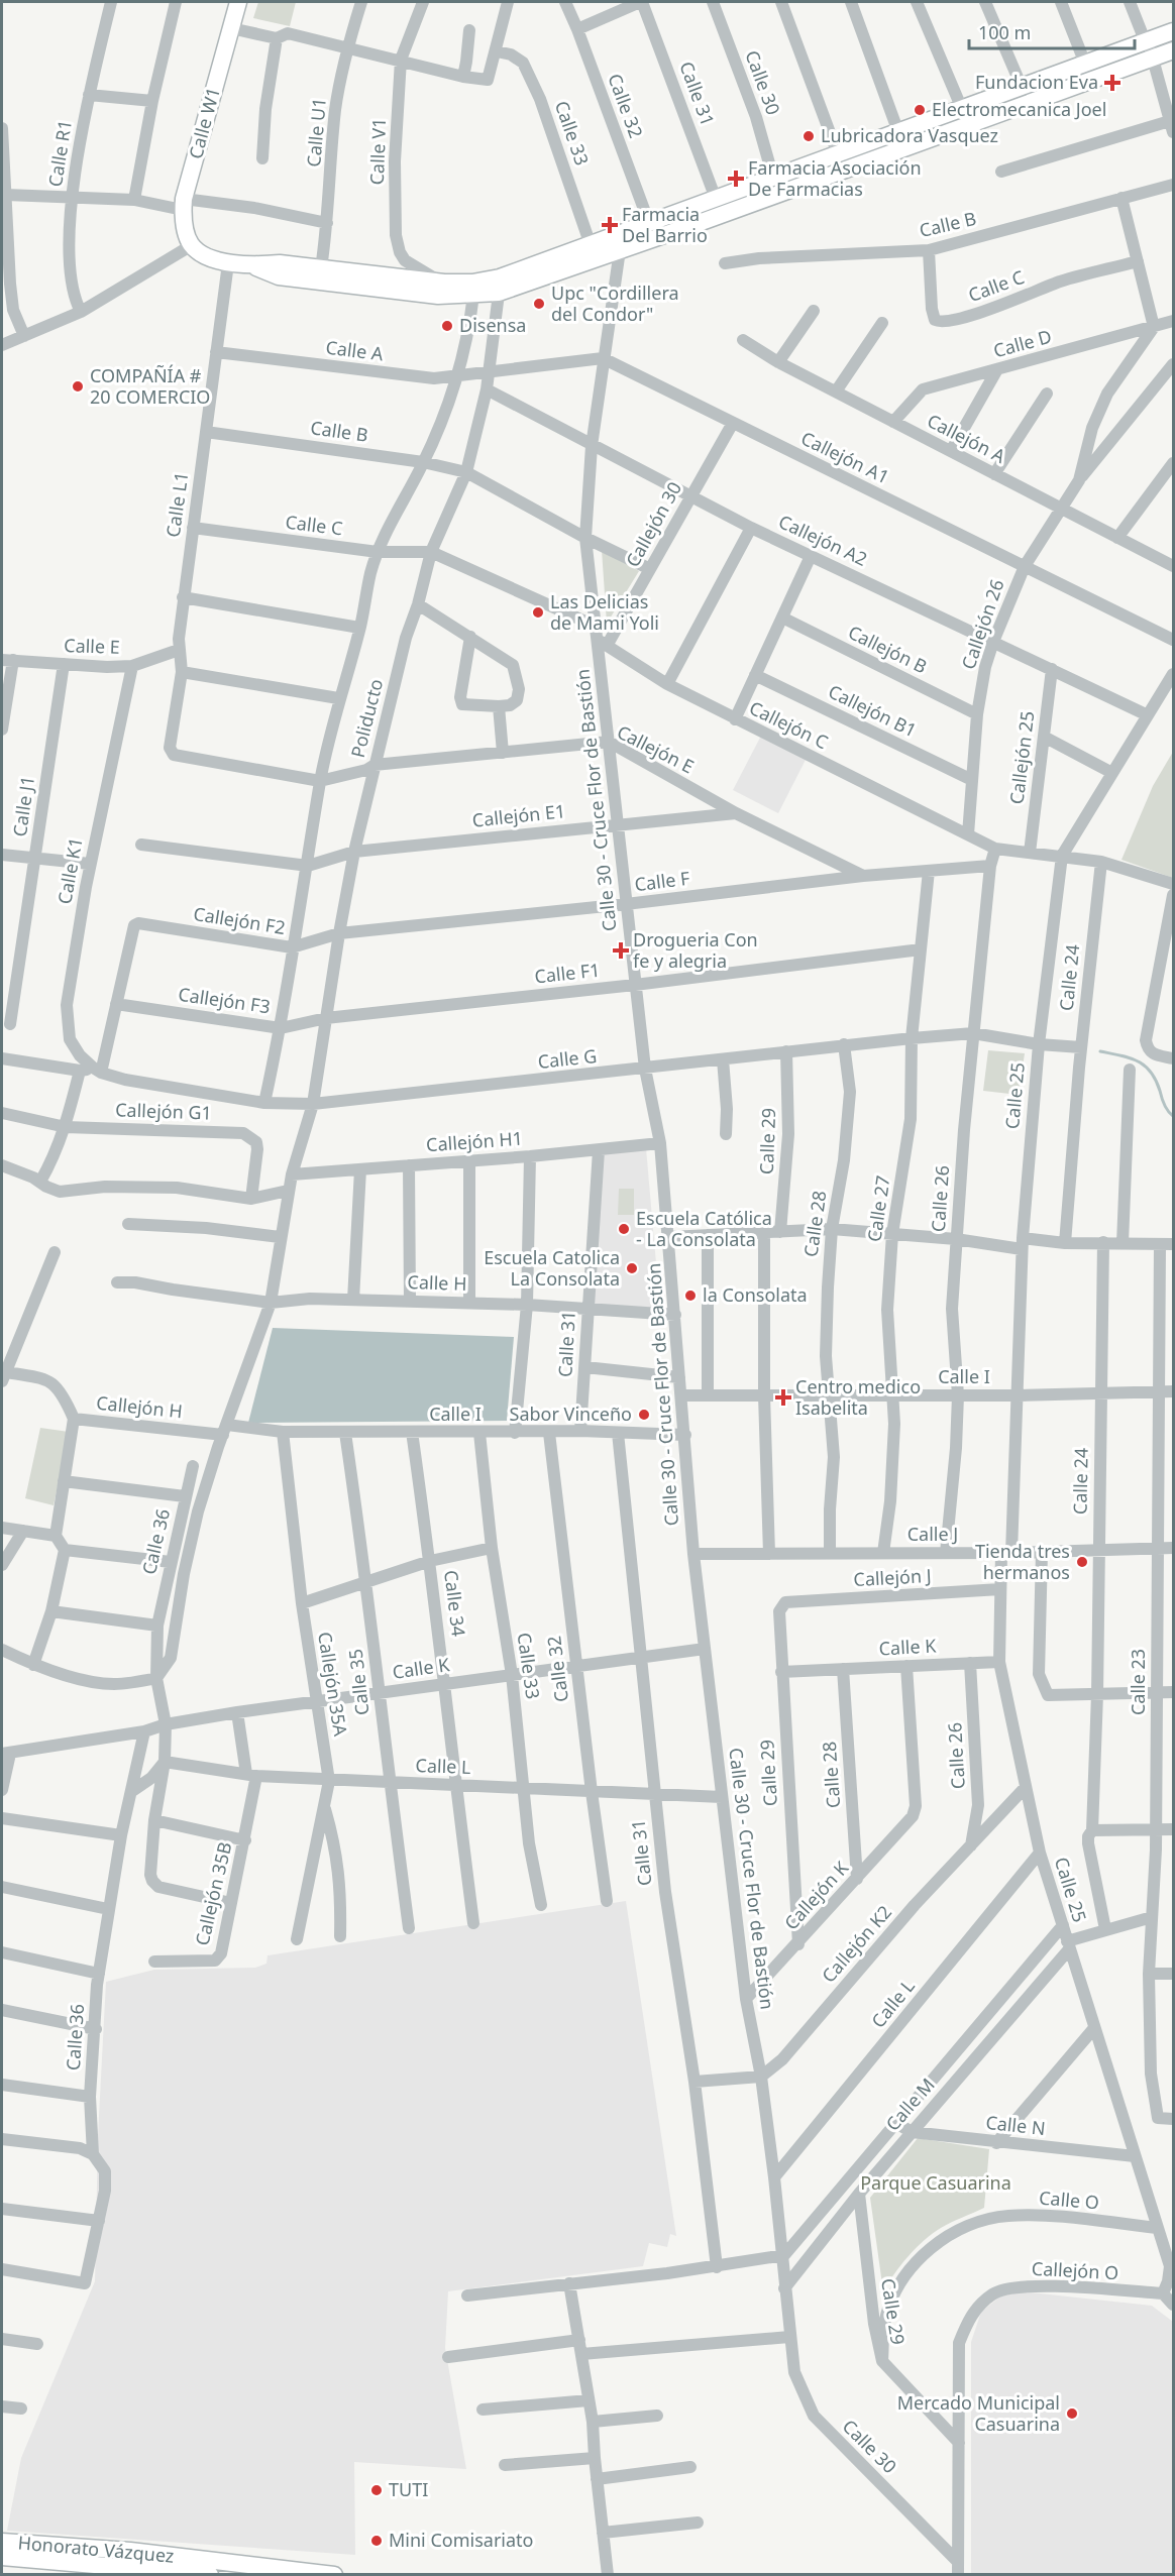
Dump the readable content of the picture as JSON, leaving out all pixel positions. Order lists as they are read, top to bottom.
{
  "streets": {
    "street": [
      "Calle 30",
      "Calle 31",
      "Calle 32",
      "Calle W1",
      "Calle U1",
      "Calle 33",
      "Calle V1",
      "Calle R1",
      "Calle B",
      "Calle C",
      "Calle D",
      "Calle A",
      "Callejón A",
      "Callejón A1",
      "Calle L1",
      "Callejón 30",
      "Callejón A2",
      "Callejón 26",
      "Calle E",
      "Callejón B",
      "Callejón B1",
      "Poliducto",
      "Callejón C",
      "Callejón E",
      "Callejón 25",
      "Calle 30 - Cruce Flor de Bastión",
      "Calle J1",
      "Callejón E1",
      "Calle K1",
      "Calle F",
      "Callejón F2",
      "Calle F1",
      "Calle 24",
      "Callejón F3",
      "Calle G",
      "Calle 25",
      "Callejón G1",
      "Calle 29",
      "Callejón H1",
      "Calle 26",
      "Calle 27",
      "Calle 28",
      "Calle H",
      "Calle I",
      "Callejón H",
      "Calle J",
      "Calle 36",
      "Callejón J",
      "Calle 34",
      "Calle K",
      "Calle 35",
      "Calle 23",
      "Callejón 35A",
      "Calle L",
      "Callejón 35B",
      "Callejón K",
      "Callejón K2",
      "Calle M",
      "Calle N",
      "Calle O",
      "Callejón O",
      "Honorato Vázquez"
    ]
  },
  "crossings": [
    ["Calle 30", "Calle 30 - Cruce Flor de Bastión"],
    ["Calle 30", "Callejón O"],
    ["Calle 31", "Callejón H1"],
    ["Calle 31", "Calle H"],
    ["Calle 31", "Calle I"],
    ["Calle 31", "Calle K"],
    ["Calle 31", "Calle L"],
    ["Calle 32", "Calle I"],
    ["Calle 32", "Calle K"],
    ["Calle 32", "Calle L"],
    ["Calle 33", "Calle I"],
    ["Calle 33", "Calle K"],
    ["Calle 33", "Calle L"],
    ["Calle B", "Calle C"],
    ["Calle B", "Calle L1"],
    ["Calle B", "Poliducto"],
    ["Calle C", "Calle L1"],
    ["Calle C", "Poliducto"],
    ["Calle C", "Callejón C"],
    ["Calle D", "Callejón A"],
    ["Calle D", "Callejón 26"],
    ["Calle A", "Calle L1"],
    ["Calle A", "Poliducto"],
    ["Callejón A", "Callejón 26"],
    ["Callejón A1", "Callejón 30"],
    ["Callejón A1", "Callejón 26"],
    ["Callejón A1", "Calle 30 - Cruce Flor de Bastión"],
    ["Calle L1", "Calle E"],
    ["Calle L1", "Poliducto"],
    ["Calle L1", "Callejón E"],
    ["Callejón 30", "Callejón A2"],
    ["Callejón 30", "Callejón C"],
    ["Callejón 30", "Calle 30 - Cruce Flor de Bastión"],
    ["Callejón A2", "Callejón 26"],
    ["Callejón A2", "Poliducto"],
    ["Callejón A2", "Callejón 25"],
    ["Callejón A2", "Calle 30 - Cruce Flor de Bastión"],
    ["Callejón A2", "Calle 25"],
    ["Callejón 26", "Callejón B"],
    ["Callejón 26", "Callejón B1"],
    ["Callejón 26", "Callejón C"],
    ["Calle E", "Calle J1"],
    ["Calle E", "Calle K1"],
    ["Poliducto", "Callejón C"],
    ["Poliducto", "Callejón E"],
    ["Poliducto", "Callejón E1"],
    ["Poliducto", "Calle F"],
    ["Poliducto", "Callejón F2"],
    ["Poliducto", "Calle F1"],
    ["Poliducto", "Callejón F3"],
    ["Poliducto", "Calle G"],
    ["Poliducto", "Callejón H1"],
    ["Callejón C", "Calle 30 - Cruce Flor de Bastión"],
    ["Callejón E", "Calle 30 - Cruce Flor de Bastión"],
    ["Callejón E", "Callejón E1"],
    ["Callejón E", "Calle F"],
    ["Calle 30 - Cruce Flor de Bastión", "Callejón E1"],
    ["Calle 30 - Cruce Flor de Bastión", "Calle F"],
    ["Calle 30 - Cruce Flor de Bastión", "Calle F1"],
    ["Calle 30 - Cruce Flor de Bastión", "Calle G"],
    ["Calle 30 - Cruce Flor de Bastión", "Callejón H1"],
    ["Calle 30 - Cruce Flor de Bastión", "Calle H"],
    ["Calle 30 - Cruce Flor de Bastión", "Calle I"],
    ["Calle 30 - Cruce Flor de Bastión", "Calle J"],
    ["Calle 30 - Cruce Flor de Bastión", "Calle K"],
    ["Calle 30 - Cruce Flor de Bastión", "Calle L"],
    ["Calle 30 - Cruce Flor de Bastión", "Callejón K"],
    ["Calle 30 - Cruce Flor de Bastión", "Callejón K2"],
    ["Calle 30 - Cruce Flor de Bastión", "Calle M"],
    ["Calle K1", "Calle G"],
    ["Calle F", "Callejón F2"],
    ["Calle F", "Calle 26"],
    ["Calle F", "Calle 27"],
    ["Callejón F2", "Callejón F3"],
    ["Calle F1", "Callejón F3"],
    ["Calle F1", "Calle 27"],
    ["Calle 24", "Calle G"],
    ["Calle 24", "Calle 25"],
    ["Calle 24", "Calle I"],
    ["Calle 24", "Calle J"],
    ["Calle G", "Calle 25"],
    ["Calle G", "Calle 29"],
    ["Calle G", "Calle 26"],
    ["Calle G", "Calle 27"],
    ["Calle G", "Calle 28"],
    ["Calle 25", "Calle I"],
    ["Calle 25", "Calle J"],
    ["Calle 25", "Callejón J"],
    ["Calle 25", "Calle K"],
    ["Calle 25", "Calle L"],
    ["Calle 25", "Callejón K2"],
    ["Calle 25", "Calle M"],
    ["Calle 25", "Calle N"],
    ["Calle 25", "Calle O"],
    ["Calle 29", "Callejón J"],
    ["Calle 29", "Calle K"],
    ["Calle 29", "Callejón K"],
    ["Calle 29", "Calle M"],
    ["Calle 29", "Calle O"],
    ["Calle 29", "Callejón O"],
    ["Calle 26", "Calle I"],
    ["Calle 26", "Calle J"],
    ["Calle 26", "Calle K"],
    ["Calle 26", "Callejón K2"],
    ["Calle 27", "Calle I"],
    ["Calle 27", "Calle J"],
    ["Calle 28", "Calle I"],
    ["Calle 28", "Calle J"],
    ["Calle 28", "Calle K"],
    ["Calle 28", "Callejón K"],
    ["Calle I", "Callejón H"],
    ["Calle I", "Calle 34"],
    ["Calle I", "Calle 35"],
    ["Calle I", "Calle 23"],
    ["Calle I", "Callejón 35A"],
    ["Calle J", "Calle 23"],
    ["Calle 36", "Calle K"],
    ["Calle 36", "Calle L"],
    ["Calle 36", "Callejón 35B"],
    ["Calle 34", "Calle K"],
    ["Calle 34", "Calle L"],
    ["Calle K", "Calle 35"],
    ["Calle K", "Callejón 35A"],
    ["Calle K", "Callejón 35B"],
    ["Calle K", "Callejón K"],
    ["Calle 35", "Calle L"],
    ["Callejón 35A", "Calle L"],
    ["Calle L", "Callejón 35B"],
    ["Calle M", "Calle N"]
  ],
  "parks": ["Parque Casuarina"],
  "places": {
    "health": [
      "Fundacion Eva",
      "Farmacia Asociación De Farmacias",
      "Farmacia Del Barrio",
      "Drogueria Con fe y alegria",
      "Centro medico Isabelita"
    ],
    "other": [
      "Electromecanica Joel",
      "Lubricadora Vasquez",
      "Upc \"Cordillera del Condor\"",
      "Disensa",
      "COMPAÑÍA # 20 COMERCIO",
      "Las Delicias de Mami Yoli",
      "Escuela Católica - La Consolata",
      "Escuela Catolica La Consolata",
      "la Consolata",
      "Sabor Vinceño",
      "Tienda tres hermanos",
      "Mercado Municipal Casuarina",
      "TUTI",
      "Mini Comisariato"
    ]
  },
  "scale_bar": "100 m"
}
